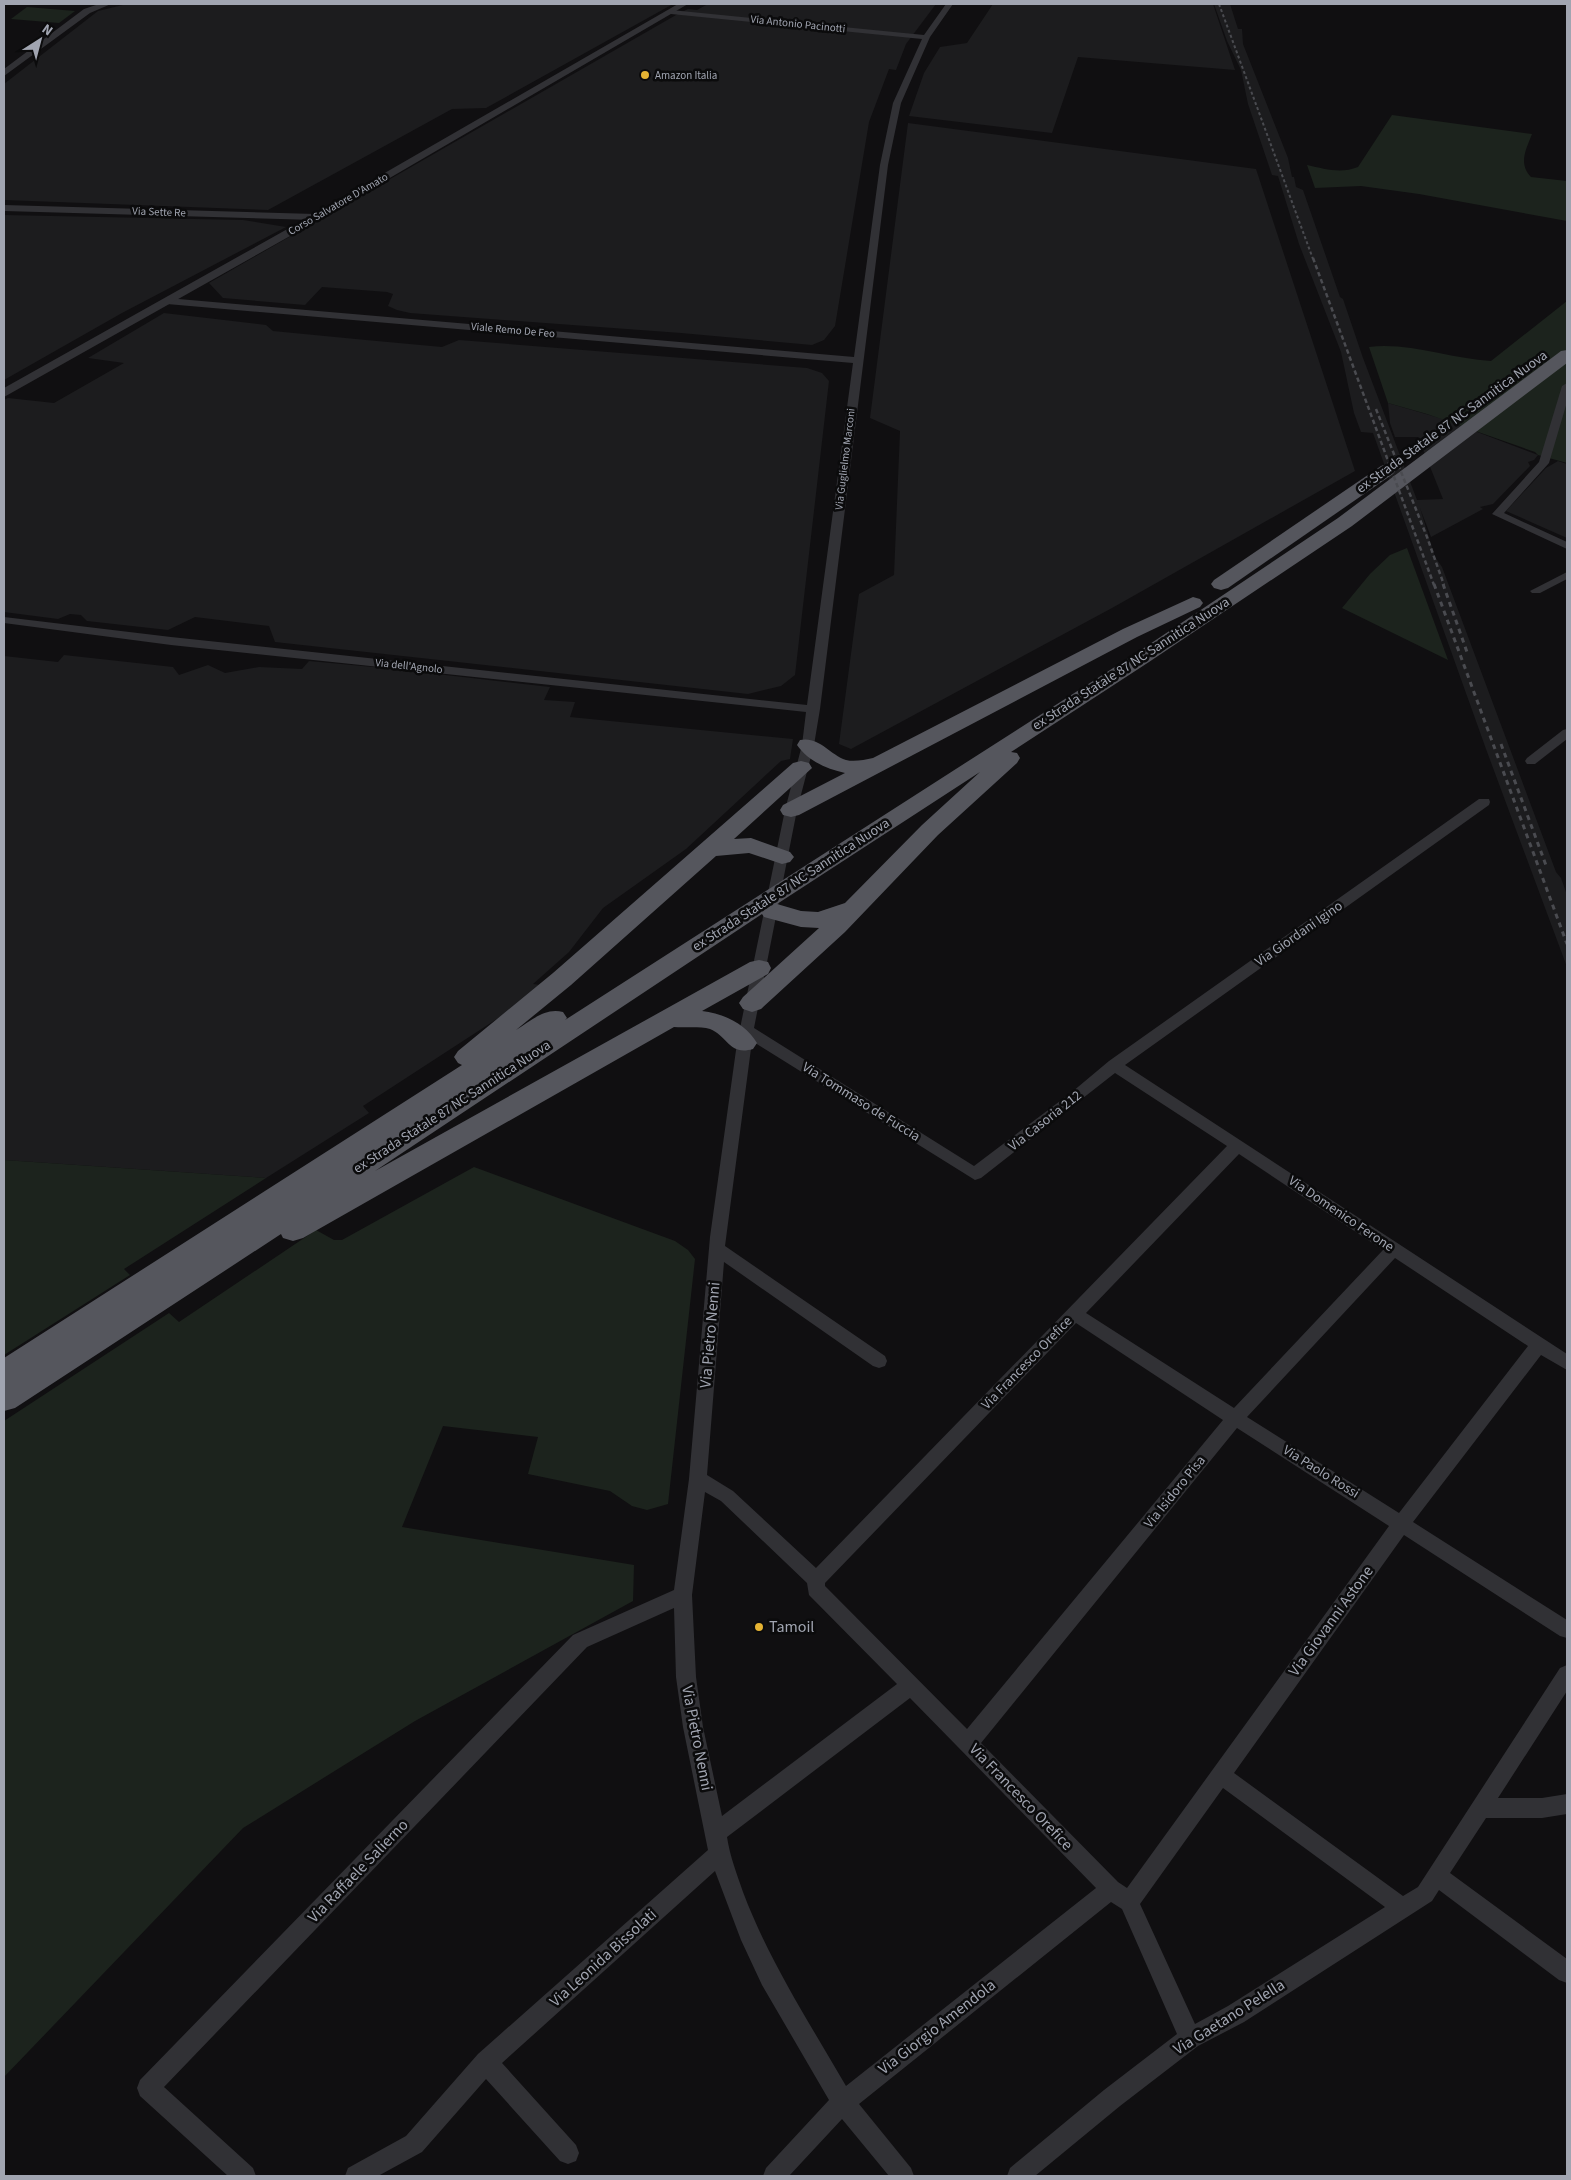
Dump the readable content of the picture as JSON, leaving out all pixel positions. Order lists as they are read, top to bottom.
{
  "streets": {
    "highway": ["ex Strada Statale 87 NC Sannitica Nuova"],
    "street": [
      "Via Antonio Pacinotti",
      "Corso Salvatore D'Amato",
      "Via Sette Re",
      "Viale Remo De Feo",
      "Via Guglielmo Marconi",
      "Via dell'Agnolo",
      "Via Giordani Igino",
      "Via Tommaso de Fuccia",
      "Via Casoria 212",
      "Via Domenico Ferone",
      "Via Pietro Nenni",
      "Via Francesco Orefice",
      "Via Paolo Rossi",
      "Via Isidoro Pisa",
      "Via Giovanni Astone",
      "Via Raffaele Salierno",
      "Via Leonida Bissolati",
      "Via Gaetano Pelella",
      "Via Giorgio Amendola"
    ]
  },
  "crossings": [
    ["Via Antonio Pacinotti", "Corso Salvatore D'Amato"],
    ["Via Antonio Pacinotti", "Via Guglielmo Marconi"],
    ["Corso Salvatore D'Amato", "Via Sette Re"],
    ["Corso Salvatore D'Amato", "Viale Remo De Feo"],
    ["Viale Remo De Feo", "Via Guglielmo Marconi"],
    ["Via Guglielmo Marconi", "Via dell'Agnolo"],
    ["Via Guglielmo Marconi", "Via Pietro Nenni"],
    ["Via Giordani Igino", "Via Casoria 212"],
    ["Via Giordani Igino", "Via Domenico Ferone"],
    ["Via Tommaso de Fuccia", "Via Casoria 212"],
    ["Via Tommaso de Fuccia", "Via Pietro Nenni"],
    ["Via Casoria 212", "Via Domenico Ferone"],
    ["Via Domenico Ferone", "Via Francesco Orefice"],
    ["Via Domenico Ferone", "Via Isidoro Pisa"],
    ["Via Domenico Ferone", "Via Giovanni Astone"],
    ["Via Pietro Nenni", "Via Francesco Orefice"],
    ["Via Pietro Nenni", "Via Raffaele Salierno"],
    ["Via Pietro Nenni", "Via Leonida Bissolati"],
    ["Via Pietro Nenni", "Via Giorgio Amendola"],
    ["Via Francesco Orefice", "Via Paolo Rossi"],
    ["Via Francesco Orefice", "Via Isidoro Pisa"],
    ["Via Francesco Orefice", "Via Giovanni Astone"],
    ["Via Francesco Orefice", "Via Leonida Bissolati"],
    ["Via Francesco Orefice", "Via Giorgio Amendola"],
    ["Via Paolo Rossi", "Via Isidoro Pisa"],
    ["Via Paolo Rossi", "Via Giovanni Astone"]
  ],
  "places": ["Amazon Italia", "Tamoil"],
  "north": "top right"
}
